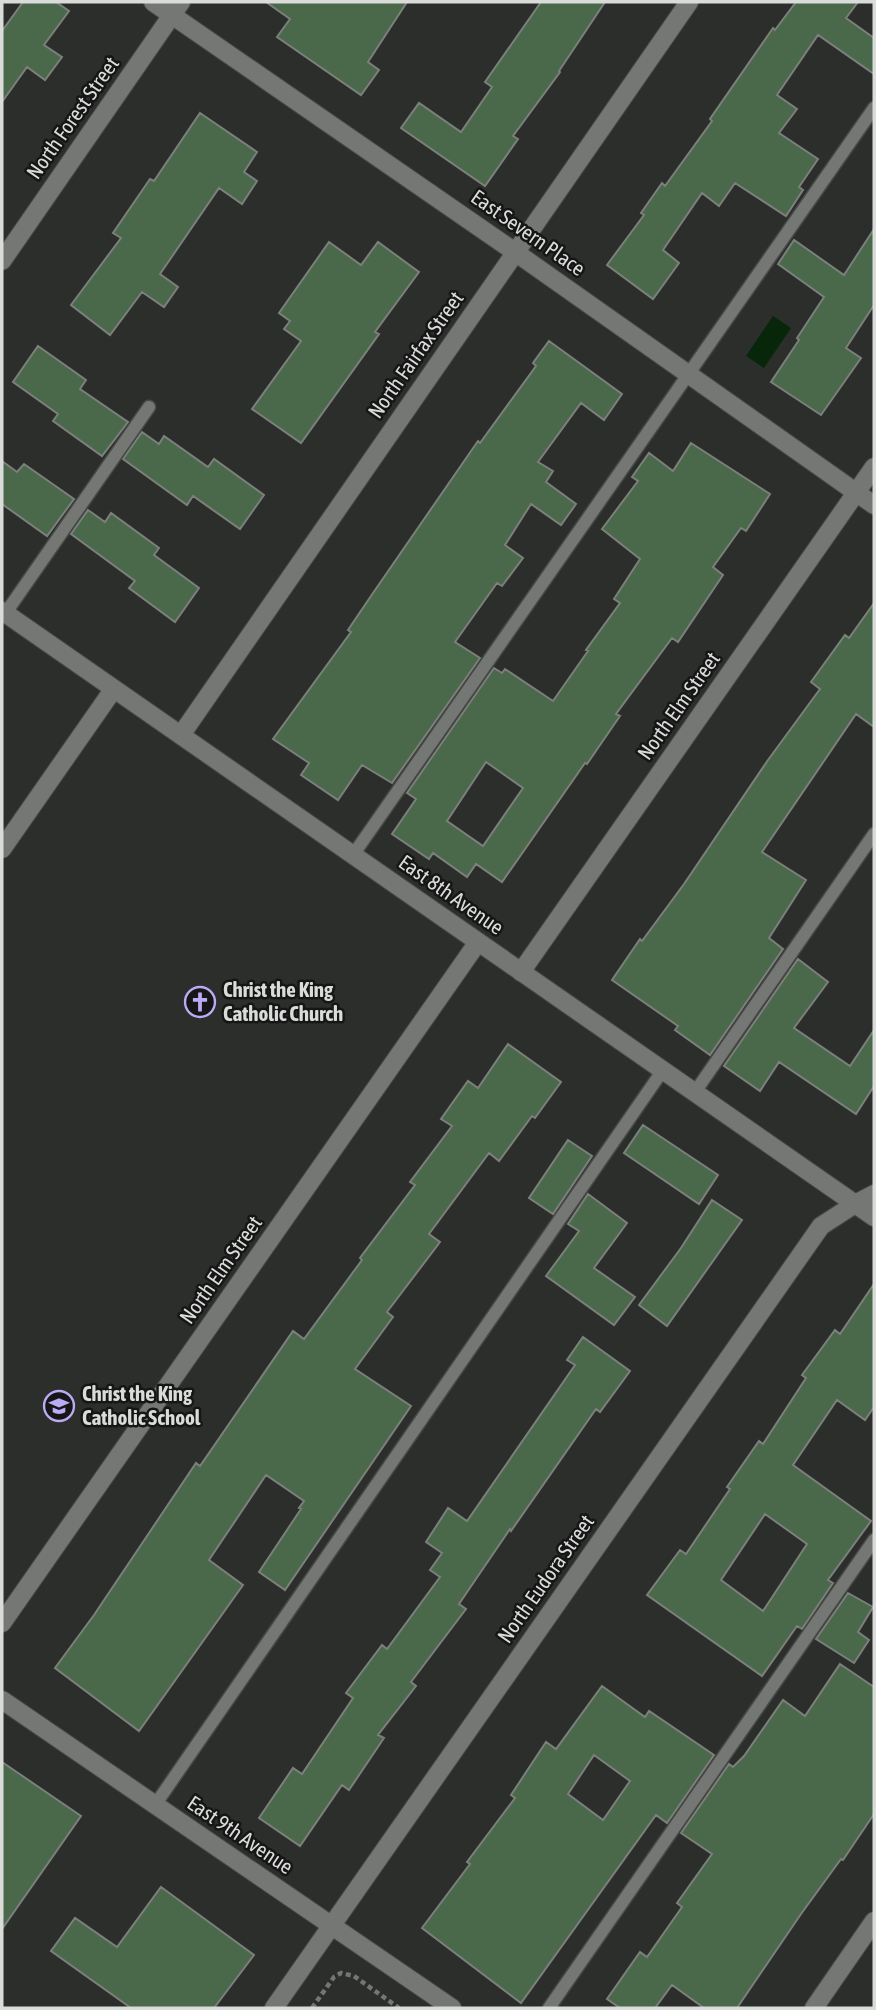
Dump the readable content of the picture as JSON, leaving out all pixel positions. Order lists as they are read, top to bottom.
{
  "streets": {
    "street": [
      "North Forest Street",
      "East Severn Place",
      "North Fairfax Street",
      "North Elm Street",
      "East 8th Avenue",
      "North Eudora Street",
      "East 9th Avenue"
    ]
  },
  "crossings": [
    ["North Forest Street", "East Severn Place"],
    ["East Severn Place", "North Fairfax Street"],
    ["East Severn Place", "North Elm Street"],
    ["North Fairfax Street", "East 8th Avenue"],
    ["North Elm Street", "East 8th Avenue"],
    ["East 8th Avenue", "North Eudora Street"],
    ["North Eudora Street", "East 9th Avenue"]
  ],
  "places": {
    "church": ["Christ the King Catholic Church"],
    "school or university": ["Christ the King Catholic School"]
  }
}
